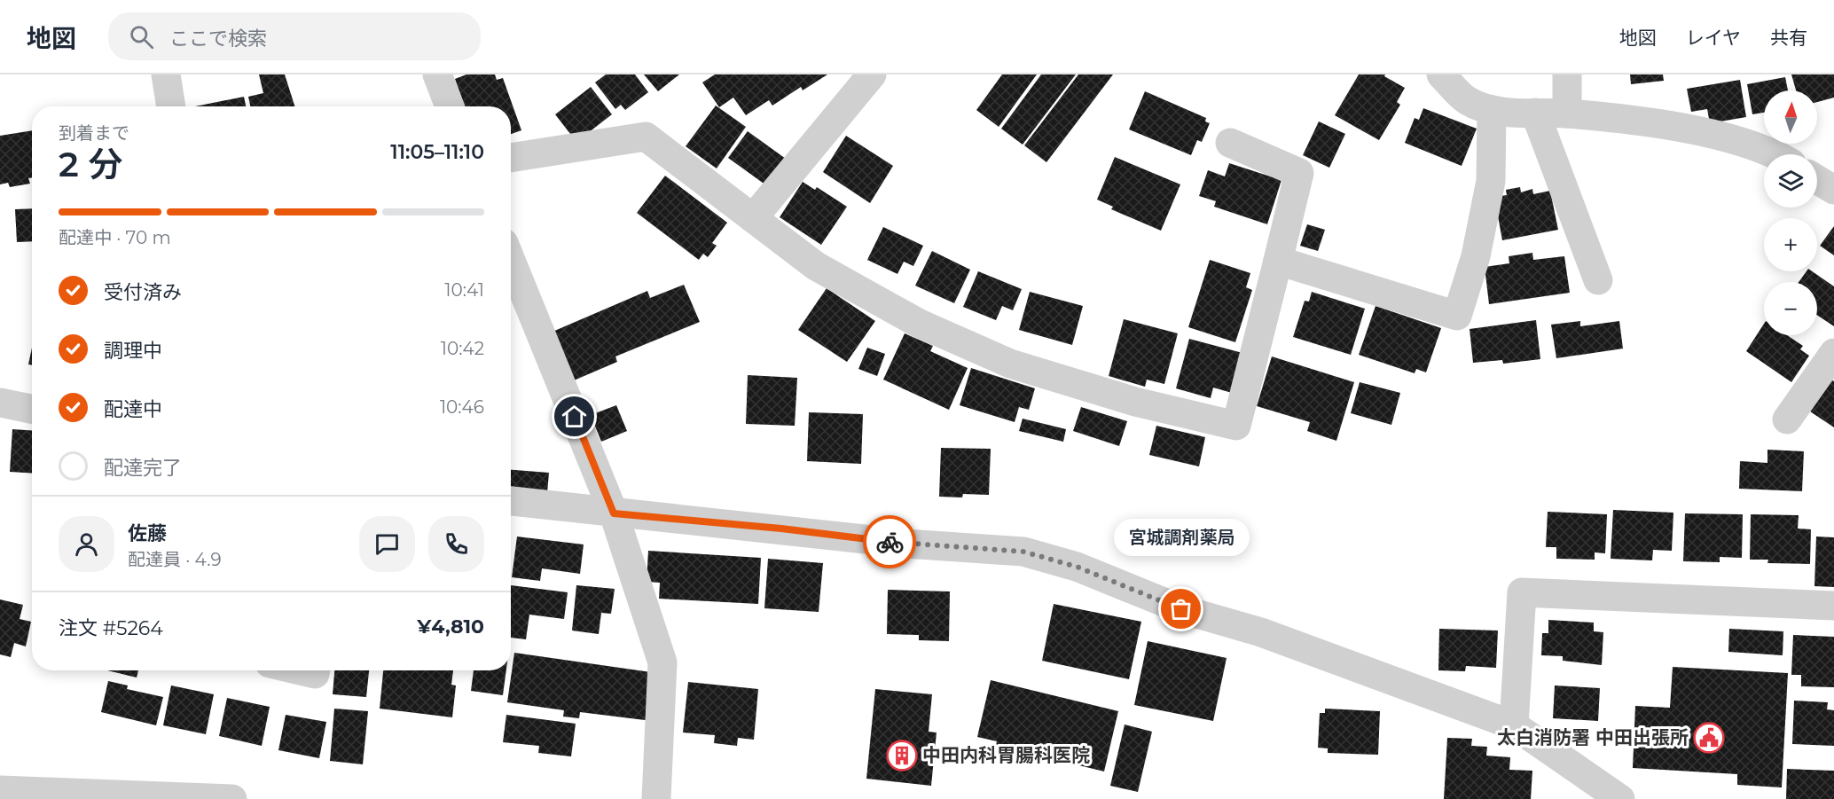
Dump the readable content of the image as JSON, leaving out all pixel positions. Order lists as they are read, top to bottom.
{
  "places": {
    "other": ["宮城調剤薬局"],
    "public building": ["太白消防署 中田出張所"],
    "building": ["中田内科胃腸科医院"]
  },
  "north": "top",
  "page": {
    "header": "地図",
    "search": "ここで検索",
    "nav": ["地図", "レイヤ", "共有"],
    "map_buttons": ["+", "−"],
    "heading": ["2 分", "到着まで", "11:05–11:10"],
    "panel": [
      "佐藤",
      "配達員 · 4.9",
      "注文 #5264",
      "¥4,810"
    ],
    "bar": "配達中 · 70 m",
    "list": [
      ["受付済み", "10:41"],
      ["調理中", "10:42"],
      ["配達中", "10:46"],
      "配達完了"
    ],
    "bubble": "宮城調剤薬局"
  }
}
